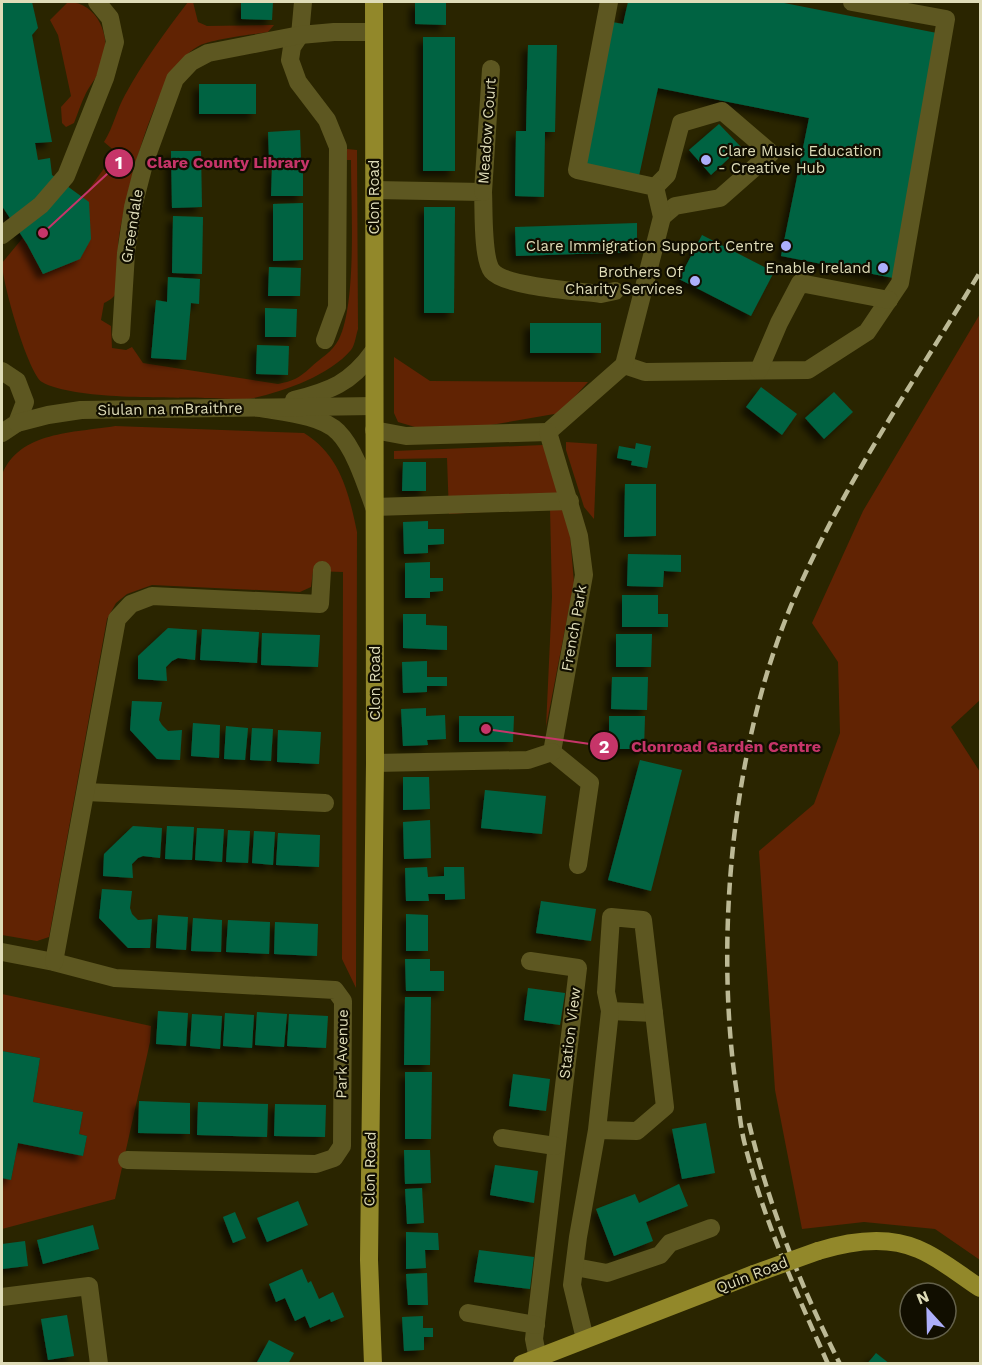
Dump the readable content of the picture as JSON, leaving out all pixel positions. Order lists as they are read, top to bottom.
{
  "streets": {
    "main road": ["Clon Road", "Quin Road"],
    "street": [
      "Meadow Court",
      "Greendale",
      "Siulan na mBraithre",
      "French Park",
      "Station View",
      "Park Avenue"
    ]
  },
  "crossings": [
    ["Meadow Court", "Clon Road"],
    ["Clon Road", "Greendale"],
    ["Clon Road", "Siulan na mBraithre"],
    ["Station View", "Quin Road"]
  ],
  "places": [
    "Clare Music Education - Creative Hub",
    "Clare County Library",
    "Clare Immigration Support Centre",
    "Enable Ireland",
    "Brothers Of Charity Services",
    "Clonroad Garden Centre"
  ],
  "north": "top"
}
